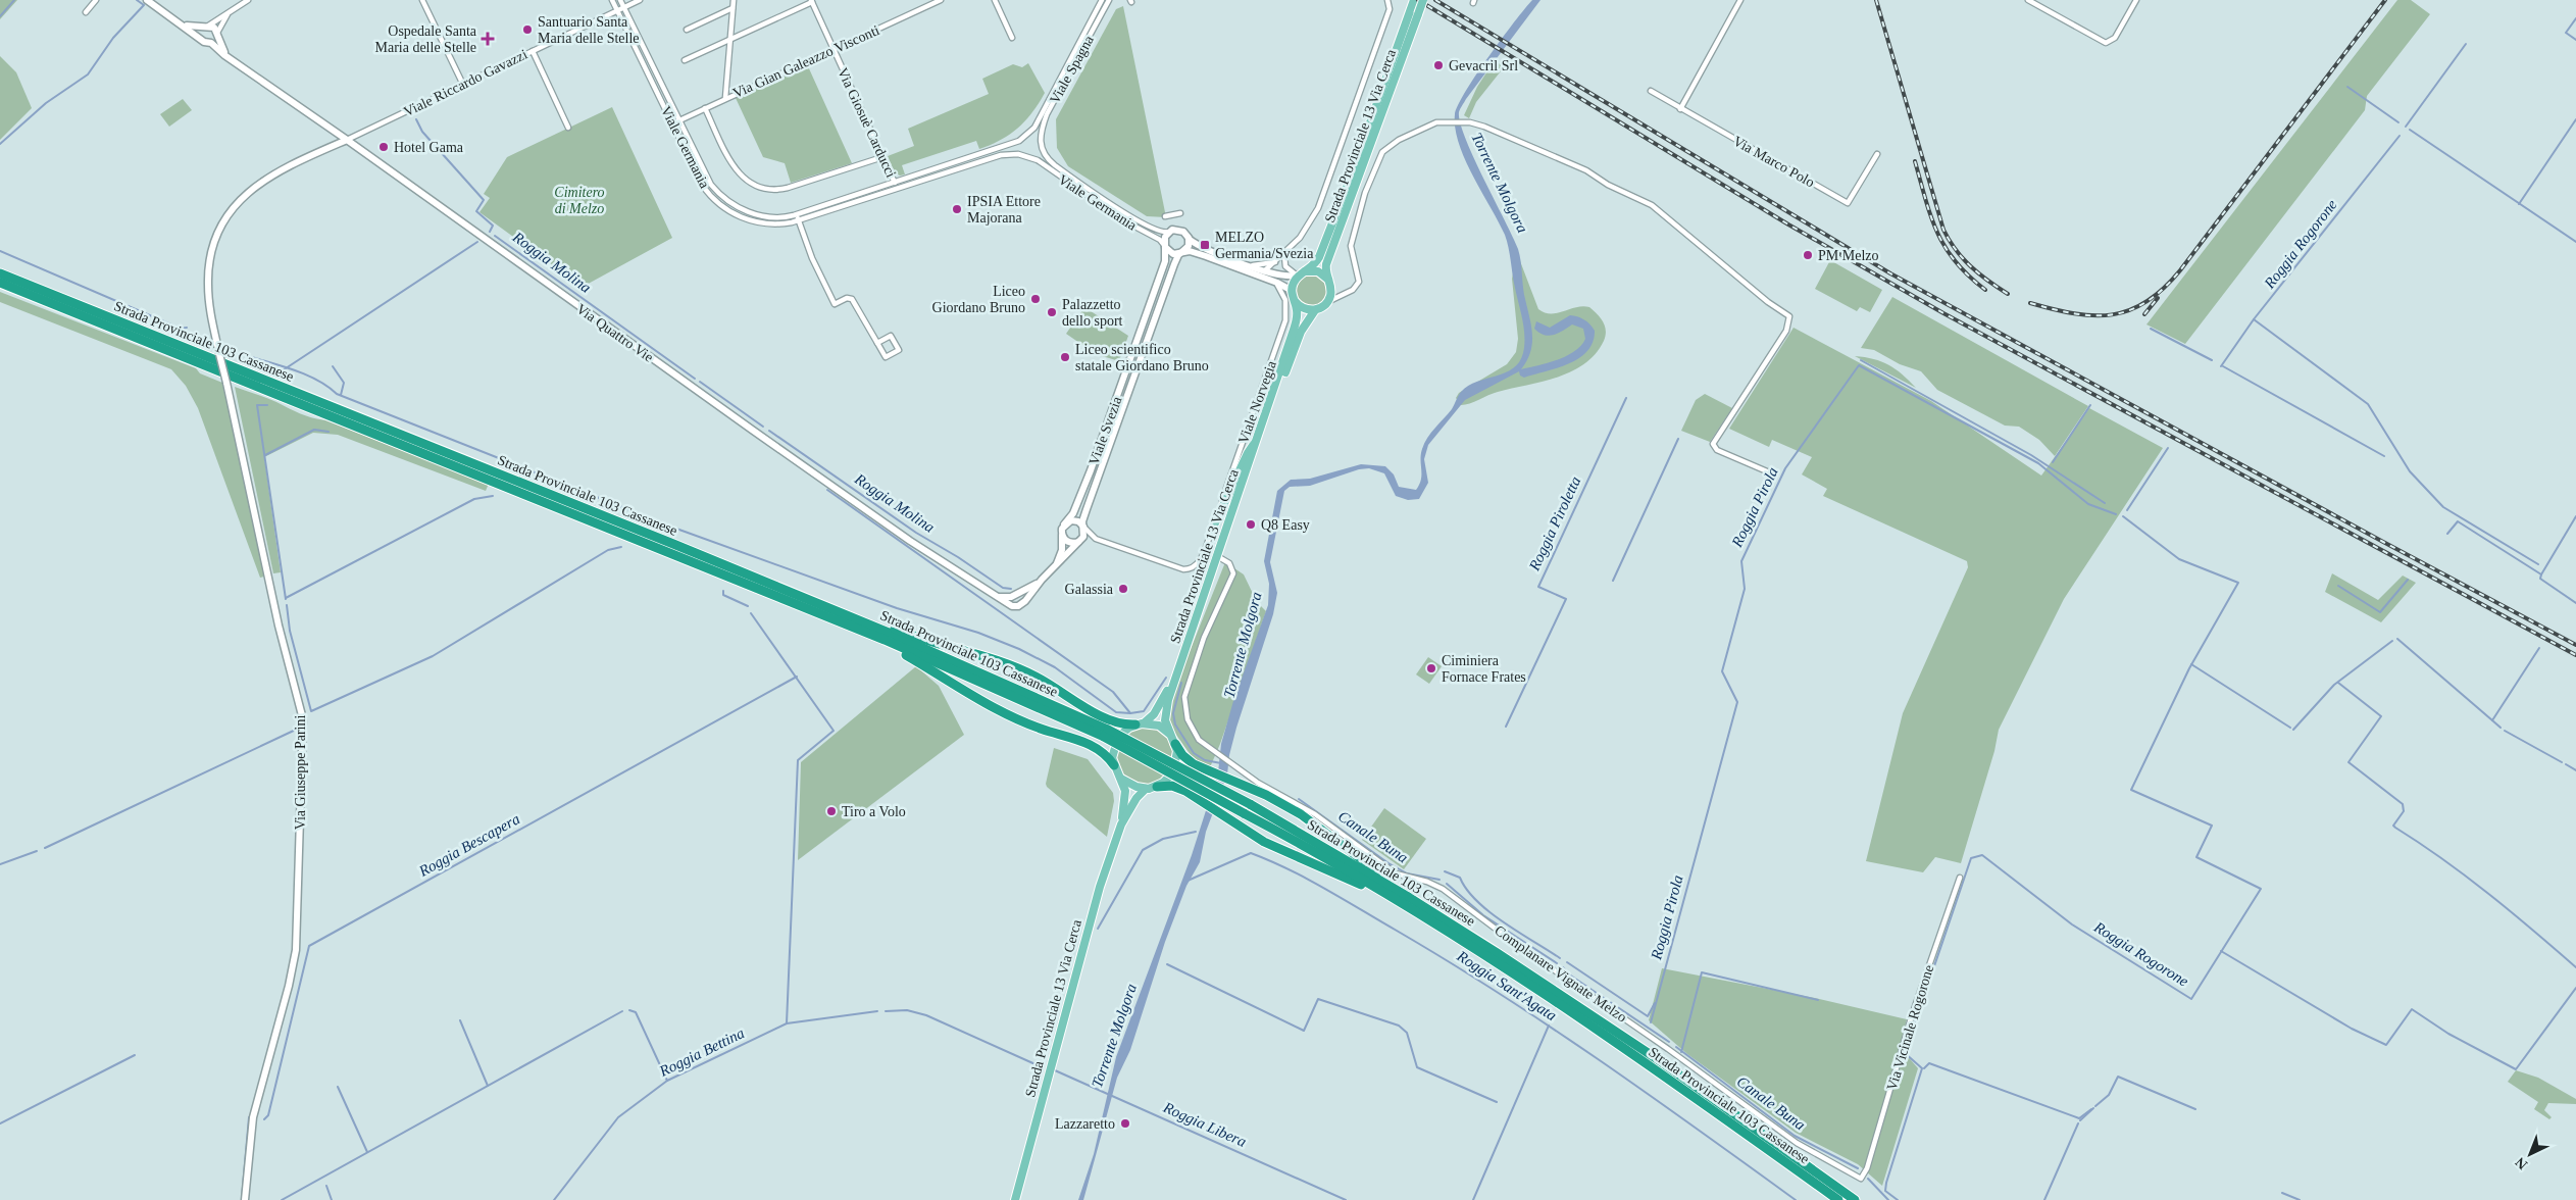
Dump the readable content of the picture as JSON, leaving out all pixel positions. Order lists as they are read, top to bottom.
{
  "streets": {
    "highway": ["Strada Provinciale 103 Cassanese"],
    "main road": ["Strada Provinciale 13 Via Cerca"],
    "street": [
      "Via Gian Galeazzo Visconti",
      "Viale Spagna",
      "Viale Riccardo Gavazzi",
      "Via Giosuè Carducci",
      "Viale Germania",
      "Via Marco Polo",
      "Via Quattro Vie",
      "Viale Norvegia",
      "Viale Svezia",
      "Via Giuseppe Parini",
      "Complanare Vignate Melzo",
      "Via Vicinale Rogorone"
    ]
  },
  "crossings": [
    ["Via Gian Galeazzo Visconti", "Via Giosuè Carducci"],
    ["Via Gian Galeazzo Visconti", "Viale Germania"],
    ["Viale Spagna", "Viale Germania"],
    ["Viale Riccardo Gavazzi", "Viale Germania"],
    ["Viale Riccardo Gavazzi", "Via Quattro Vie"],
    ["Viale Riccardo Gavazzi", "Via Giuseppe Parini"],
    ["Via Giosuè Carducci", "Viale Germania"],
    ["Strada Provinciale 13 Via Cerca", "Complanare Vignate Melzo"],
    ["Viale Germania", "Viale Svezia"],
    ["Via Quattro Vie", "Viale Svezia"],
    ["Via Quattro Vie", "Via Giuseppe Parini"],
    ["Viale Norvegia", "Viale Svezia"],
    ["Complanare Vignate Melzo", "Via Vicinale Rogorone"]
  ],
  "water": [
    "Torrente Molgora",
    "Roggia Rogorone",
    "Roggia Molina",
    "Roggia Pirola",
    "Roggia Piroletta",
    "Canale Buna",
    "Roggia Bescapera",
    "Roggia Sant'Agata",
    "Roggia Bettina",
    "Roggia Libera"
  ],
  "parks": ["Cimitero di Melzo"],
  "places": {
    "other": [
      "Santuario Santa Maria delle Stelle",
      "Gevacril Srl",
      "Hotel Gama",
      "IPSIA Ettore Majorana",
      "PM Melzo",
      "Liceo Giordano Bruno",
      "Palazzetto dello sport",
      "Liceo scientifico statale Giordano Bruno",
      "Q8 Easy",
      "Galassia",
      "Ciminiera Fornace Frates",
      "Tiro a Volo",
      "Lazzaretto"
    ],
    "health": ["Ospedale Santa Maria delle Stelle"],
    "transit": ["MELZO Germania/Svezia"]
  },
  "north": "bottom left"
}
